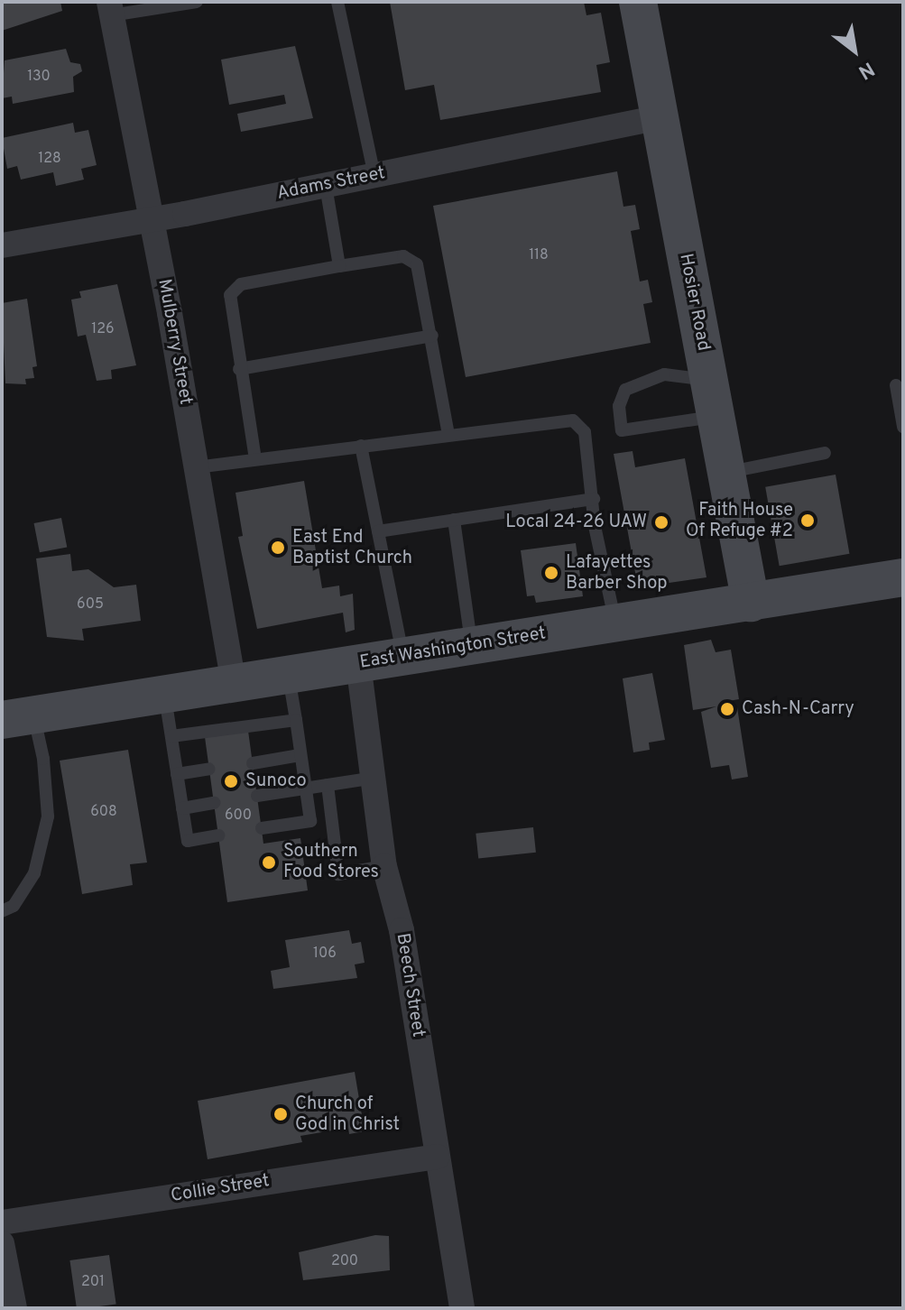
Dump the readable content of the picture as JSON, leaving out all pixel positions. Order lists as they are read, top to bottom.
{
  "streets": {
    "main road": ["Hosier Road", "East Washington Street"],
    "street": [
      "Adams Street",
      "Mulberry Street",
      "Beech Street",
      "Collie Street"
    ]
  },
  "crossings": [
    ["Adams Street", "Hosier Road"],
    ["Adams Street", "Mulberry Street"],
    ["Hosier Road", "East Washington Street"],
    ["Mulberry Street", "East Washington Street"],
    ["East Washington Street", "Beech Street"],
    ["Beech Street", "Collie Street"]
  ],
  "places": [
    "Faith House Of Refuge #2",
    "Local 24-26 UAW",
    "East End Baptist Church",
    "Lafayettes Barber Shop",
    "Cash-N-Carry",
    "Sunoco",
    "Southern Food Stores",
    "Church of God in Christ"
  ],
  "house_numbers": [
    "130",
    "128",
    "118",
    "126",
    "605",
    "608",
    "600",
    "106",
    "200",
    "201"
  ],
  "north": "bottom right"
}
